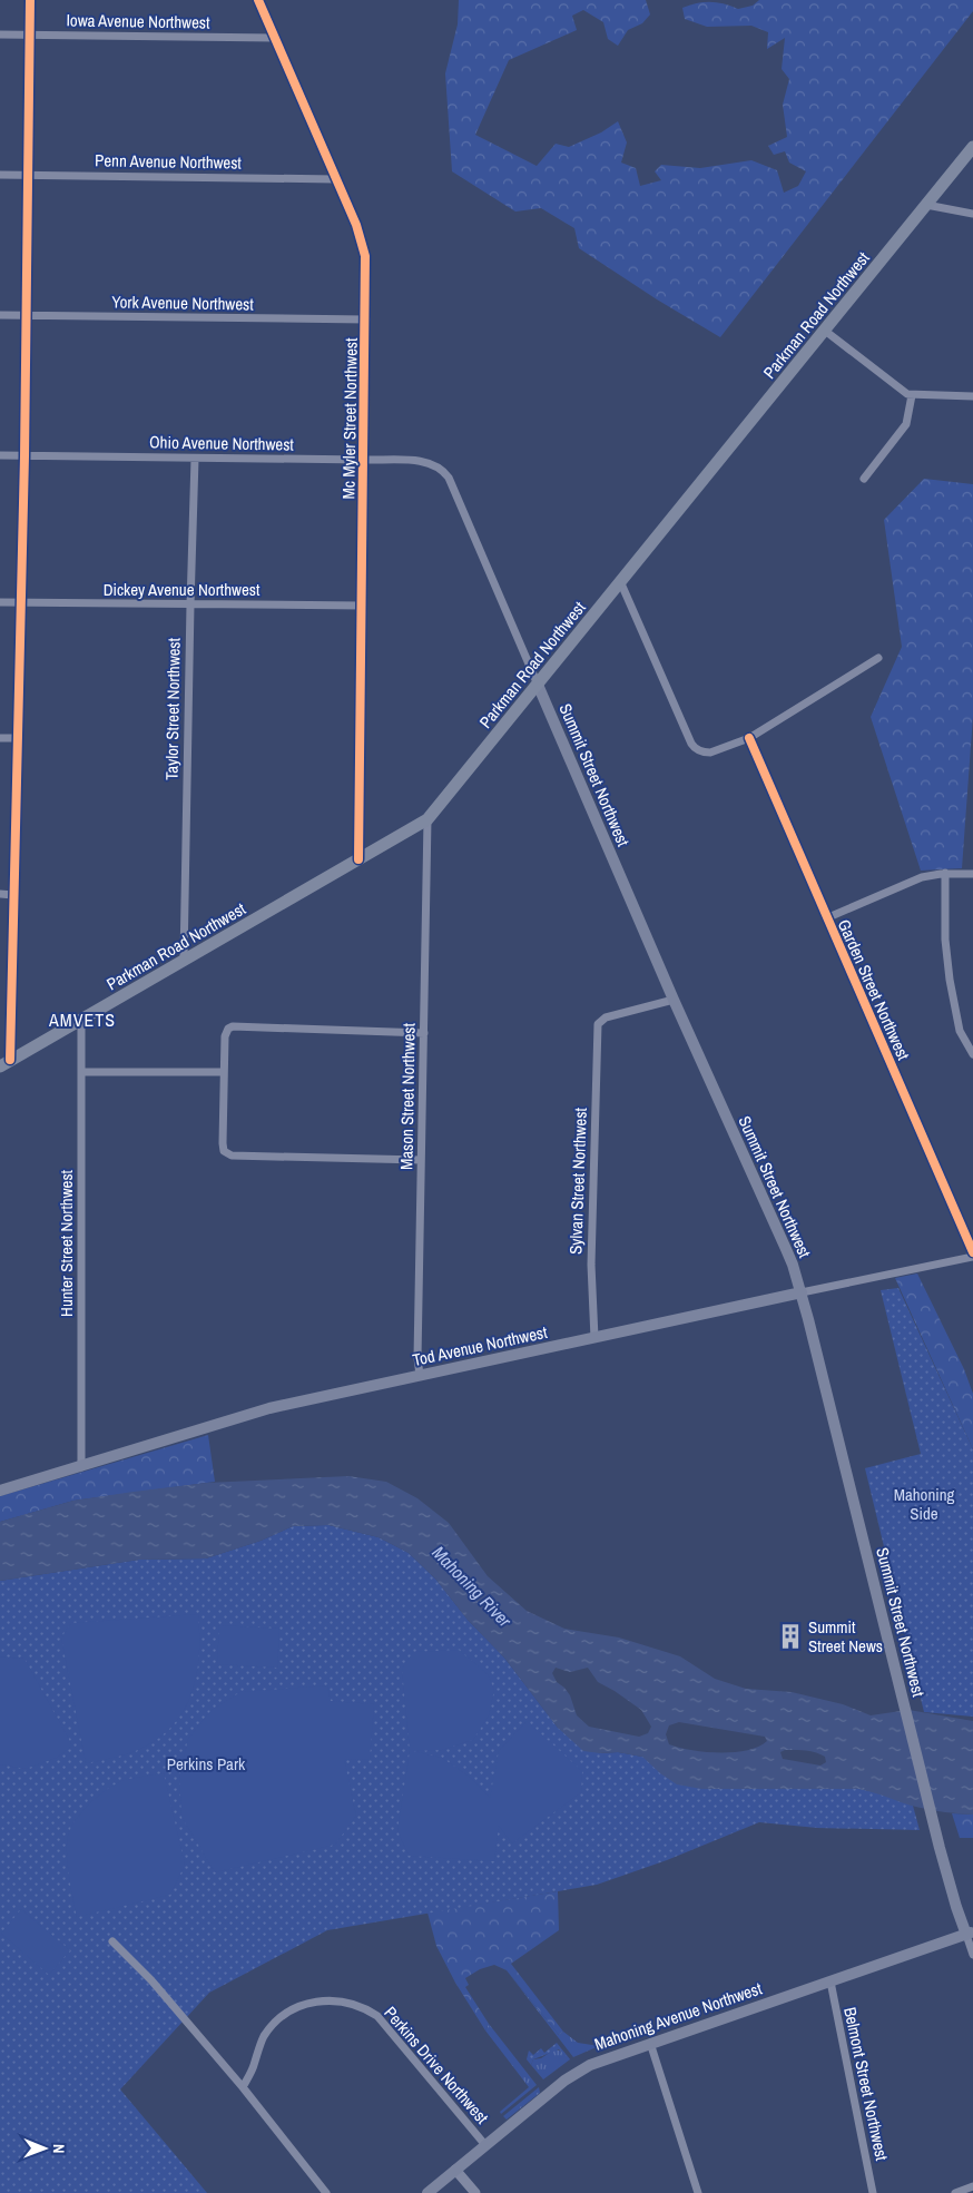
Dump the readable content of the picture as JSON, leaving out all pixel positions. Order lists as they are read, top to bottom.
{
  "streets": {
    "main road": [
      "Parkman Road Northwest",
      "Summit Street Northwest",
      "Tod Avenue Northwest",
      "Mahoning Avenue Northwest"
    ],
    "street": [
      "Iowa Avenue Northwest",
      "Penn Avenue Northwest",
      "York Avenue Northwest",
      "Mc Myler Street Northwest",
      "Ohio Avenue Northwest",
      "Dickey Avenue Northwest",
      "Taylor Street Northwest",
      "Garden Street Northwest",
      "Mason Street Northwest",
      "Sylvan Street Northwest",
      "Hunter Street Northwest",
      "Perkins Drive Northwest",
      "Belmont Street Northwest"
    ]
  },
  "crossings": [
    ["Iowa Avenue Northwest", "Mc Myler Street Northwest"],
    ["Penn Avenue Northwest", "Mc Myler Street Northwest"],
    ["York Avenue Northwest", "Mc Myler Street Northwest"],
    ["Parkman Road Northwest", "Mc Myler Street Northwest"],
    ["Parkman Road Northwest", "Taylor Street Northwest"],
    ["Parkman Road Northwest", "Summit Street Northwest"],
    ["Parkman Road Northwest", "Mason Street Northwest"],
    ["Parkman Road Northwest", "Hunter Street Northwest"],
    ["Mc Myler Street Northwest", "Ohio Avenue Northwest"],
    ["Mc Myler Street Northwest", "Dickey Avenue Northwest"],
    ["Ohio Avenue Northwest", "Taylor Street Northwest"],
    ["Ohio Avenue Northwest", "Summit Street Northwest"],
    ["Dickey Avenue Northwest", "Taylor Street Northwest"],
    ["Summit Street Northwest", "Sylvan Street Northwest"],
    ["Summit Street Northwest", "Tod Avenue Northwest"],
    ["Summit Street Northwest", "Mahoning Avenue Northwest"],
    ["Mason Street Northwest", "Tod Avenue Northwest"],
    ["Sylvan Street Northwest", "Tod Avenue Northwest"],
    ["Hunter Street Northwest", "Tod Avenue Northwest"],
    ["Mahoning Avenue Northwest", "Perkins Drive Northwest"],
    ["Mahoning Avenue Northwest", "Belmont Street Northwest"]
  ],
  "districts": ["AMVETS"],
  "water": ["Mahoning River"],
  "parks": ["Mahoning Side", "Perkins Park"],
  "places": {
    "building": ["Summit Street News"]
  },
  "north": "right"
}
